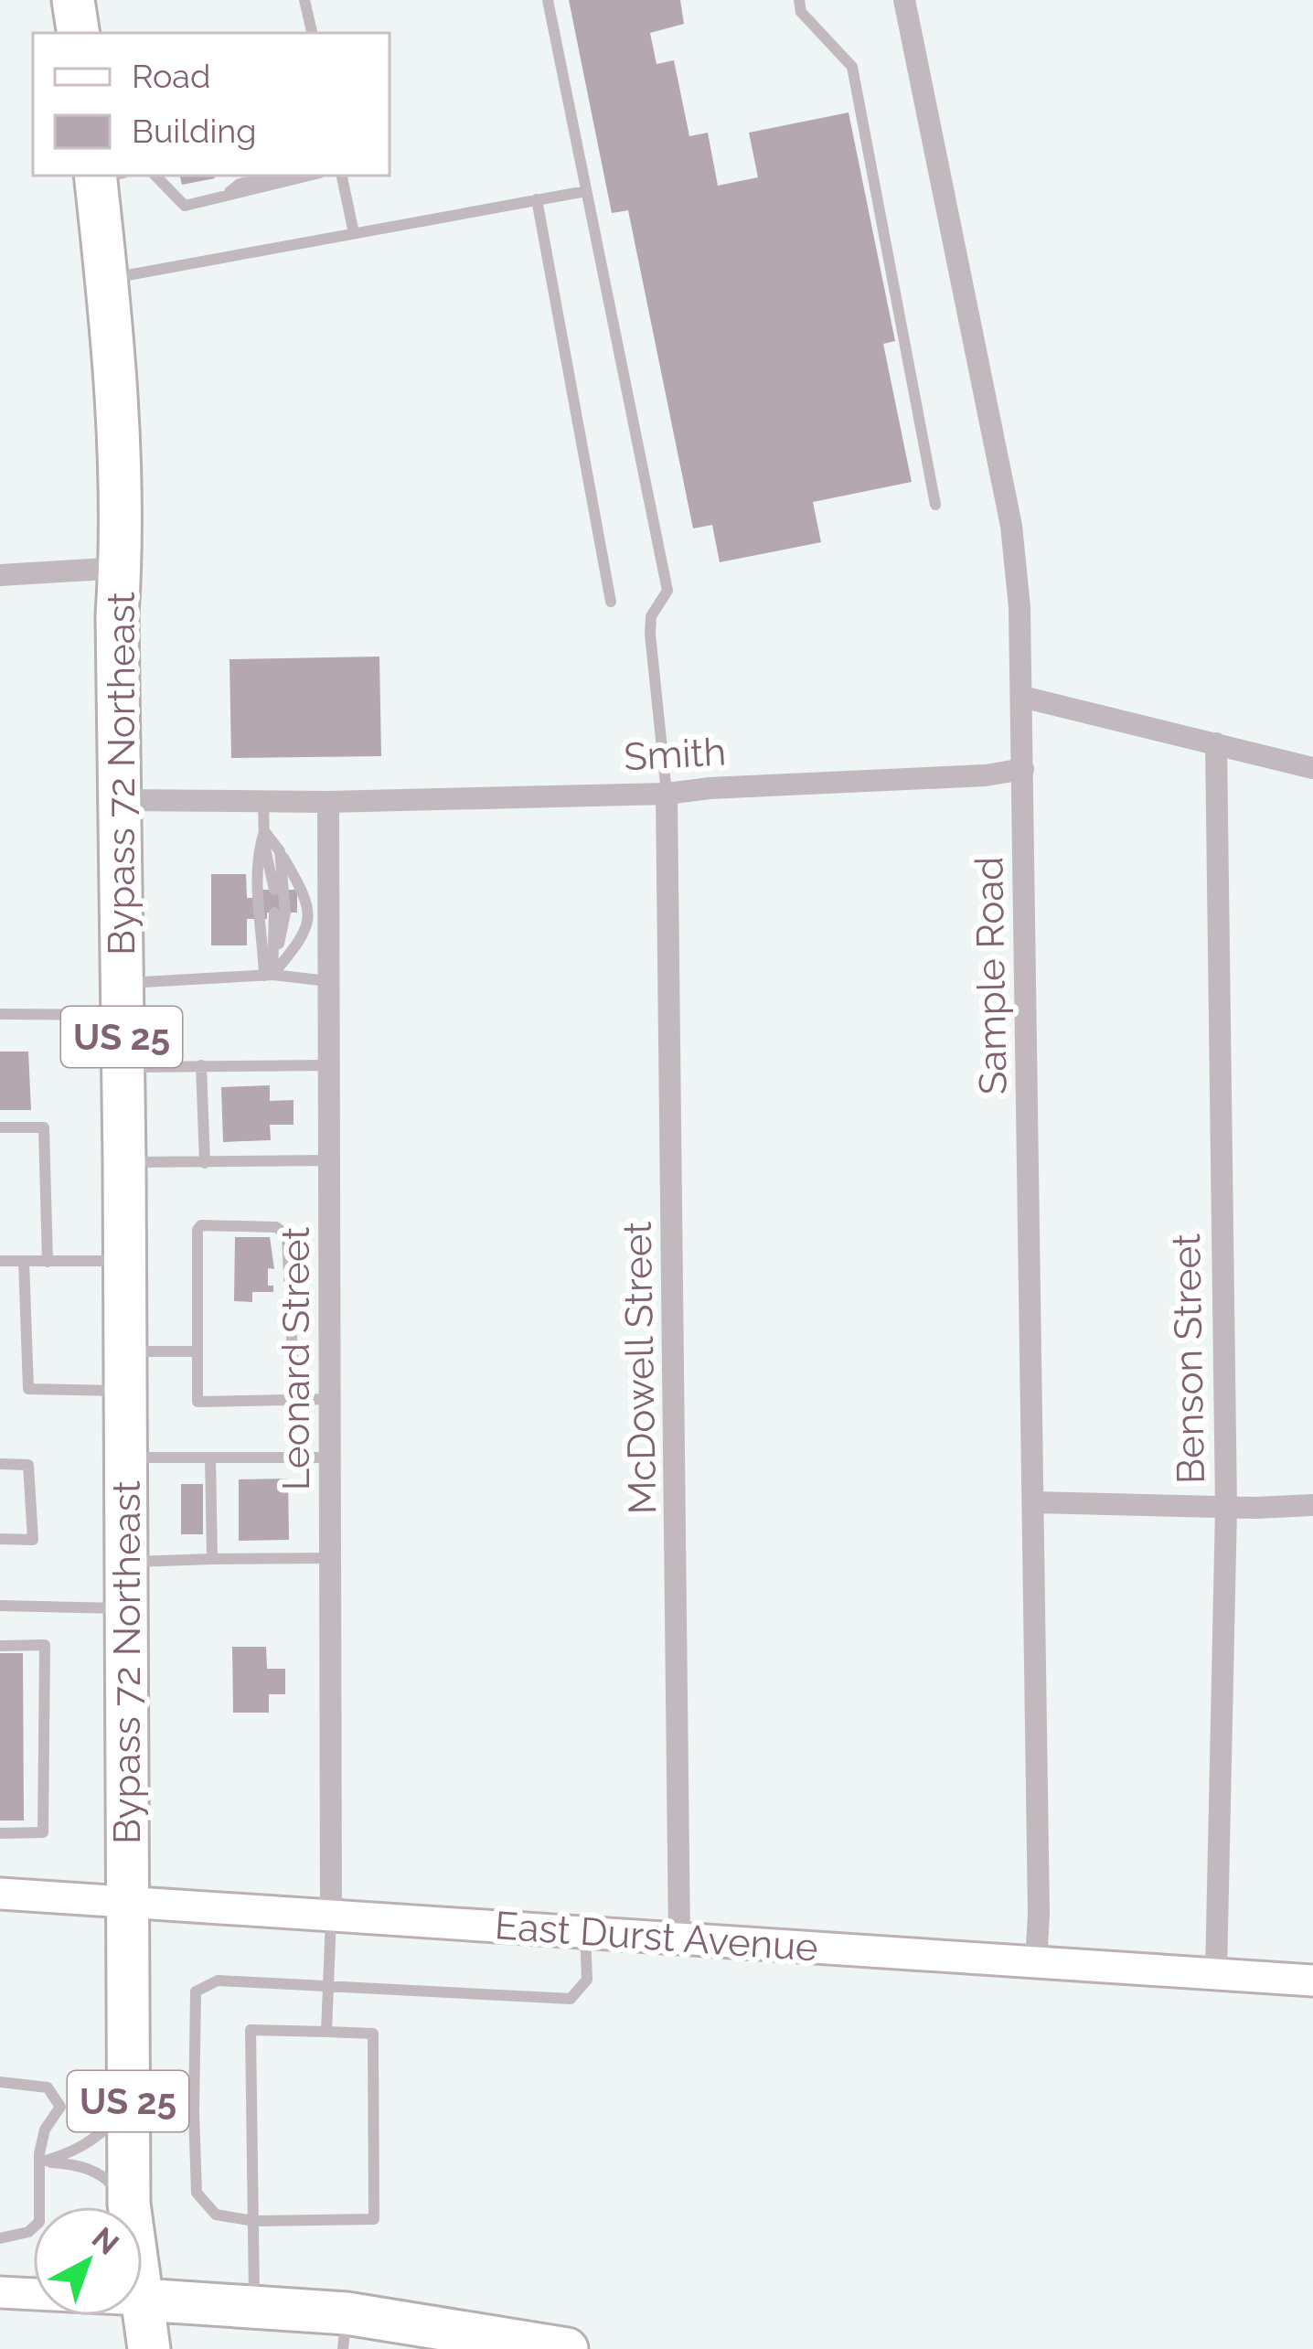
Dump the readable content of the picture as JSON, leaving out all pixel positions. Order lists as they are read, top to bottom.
{
  "streets": {
    "highway": ["Bypass 72 Northeast", "US 25"],
    "street": [
      "Smith",
      "Sample Road",
      "Leonard Street",
      "Benson Street",
      "McDowell Street",
      "East Durst Avenue"
    ]
  },
  "crossings": [
    ["Smith", "Bypass 72 Northeast"],
    ["Smith", "Sample Road"],
    ["Smith", "Leonard Street"],
    ["Smith", "McDowell Street"],
    ["Bypass 72 Northeast", "US 25"],
    ["Bypass 72 Northeast", "East Durst Avenue"],
    ["Sample Road", "East Durst Avenue"],
    ["US 25", "East Durst Avenue"],
    ["Leonard Street", "East Durst Avenue"],
    ["Benson Street", "East Durst Avenue"],
    ["McDowell Street", "East Durst Avenue"]
  ],
  "legend": ["Road", "Building"],
  "north": "top right"
}
